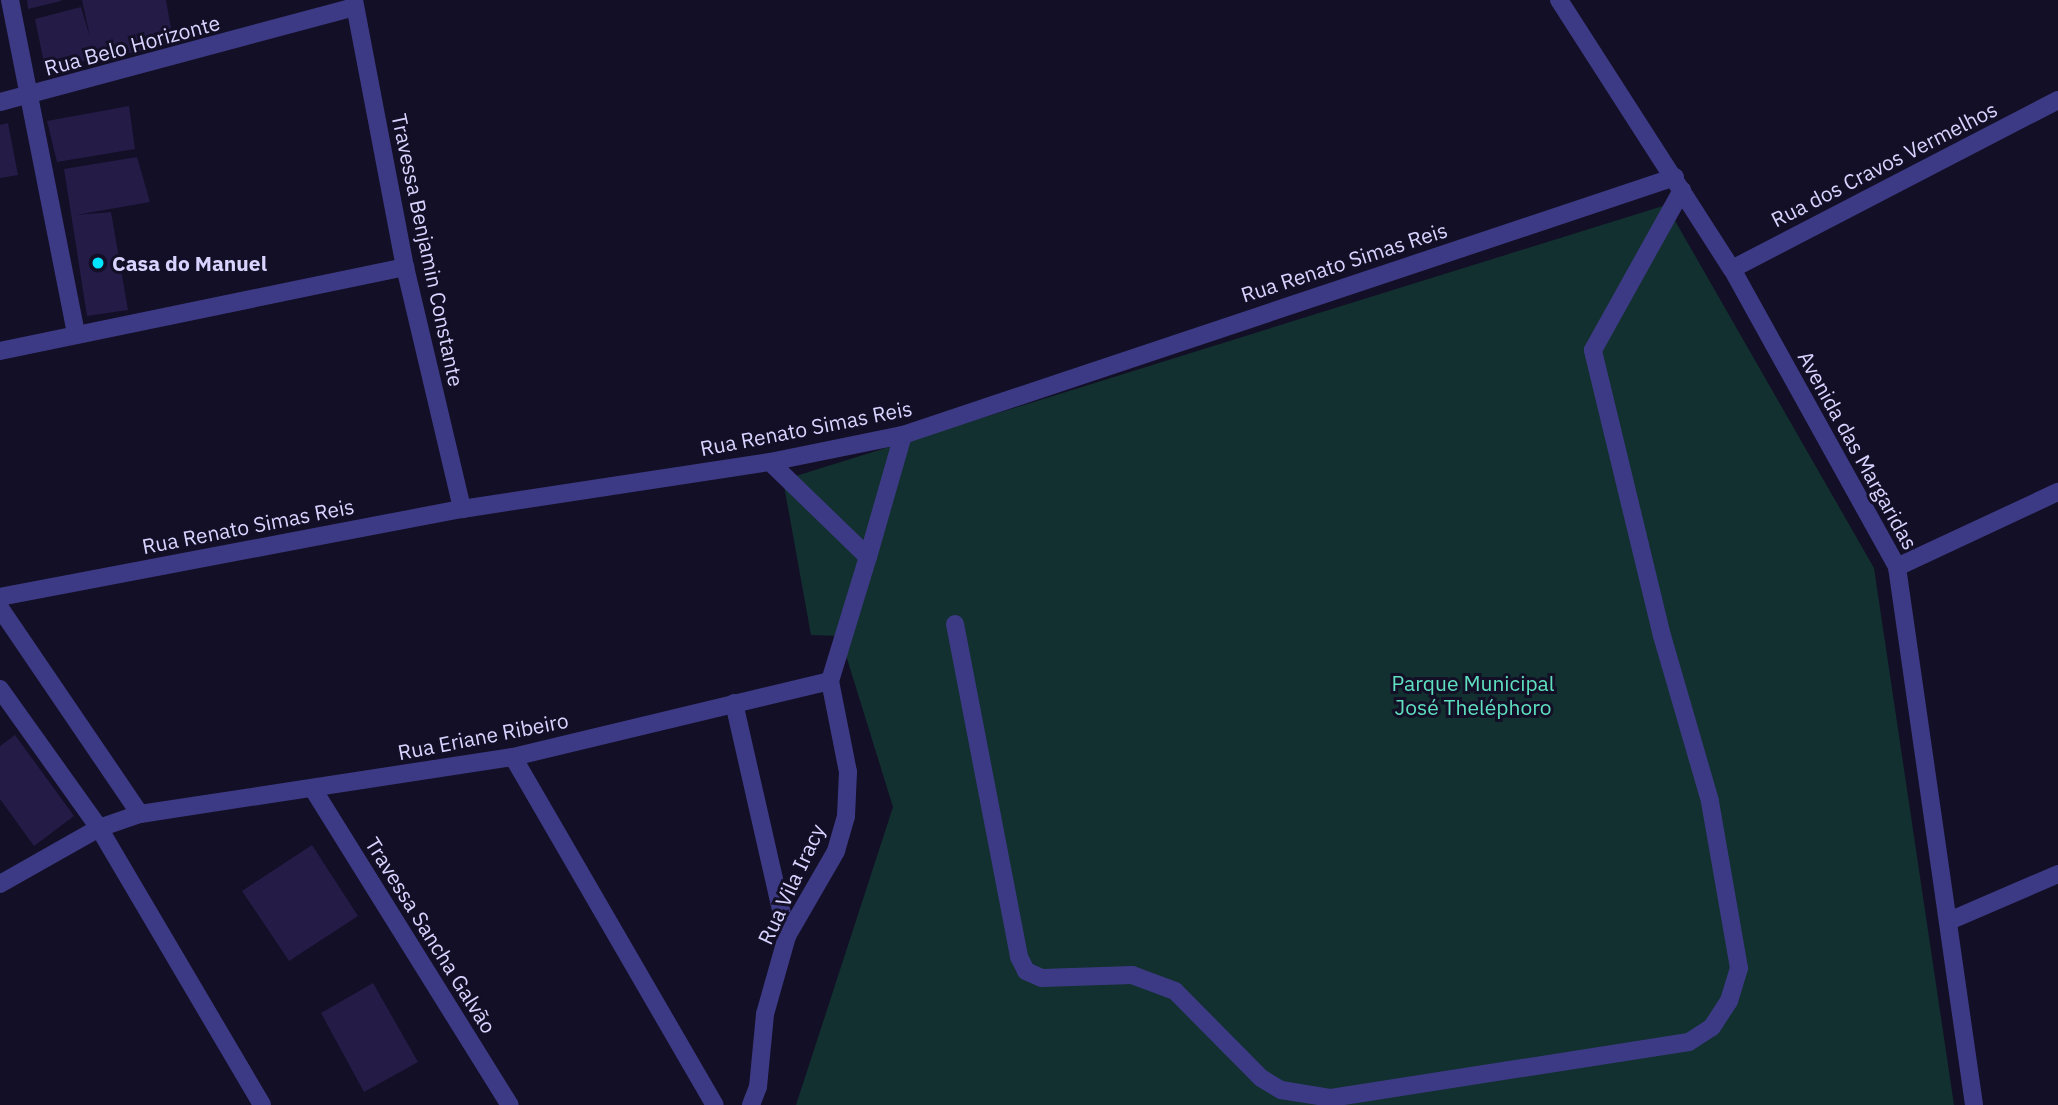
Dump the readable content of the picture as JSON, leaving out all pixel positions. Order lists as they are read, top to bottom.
{
  "streets": {
    "street": [
      "Rua Belo Horizonte",
      "Rua dos Cravos Vermelhos",
      "Travessa Benjamin Constante",
      "Rua Renato Simas Reis",
      "Avenida das Margaridas",
      "Rua Eriane Ribeiro",
      "Rua Vila Iracy",
      "Travessa Sancha Galvão"
    ]
  },
  "crossings": [
    ["Rua Belo Horizonte", "Travessa Benjamin Constante"],
    ["Rua dos Cravos Vermelhos", "Avenida das Margaridas"],
    ["Travessa Benjamin Constante", "Rua Renato Simas Reis"],
    ["Rua Renato Simas Reis", "Avenida das Margaridas"],
    ["Rua Eriane Ribeiro", "Rua Vila Iracy"],
    ["Rua Eriane Ribeiro", "Travessa Sancha Galvão"]
  ],
  "parks": ["Parque Municipal José Theléphoro"],
  "places": ["Casa do Manuel"]
}
